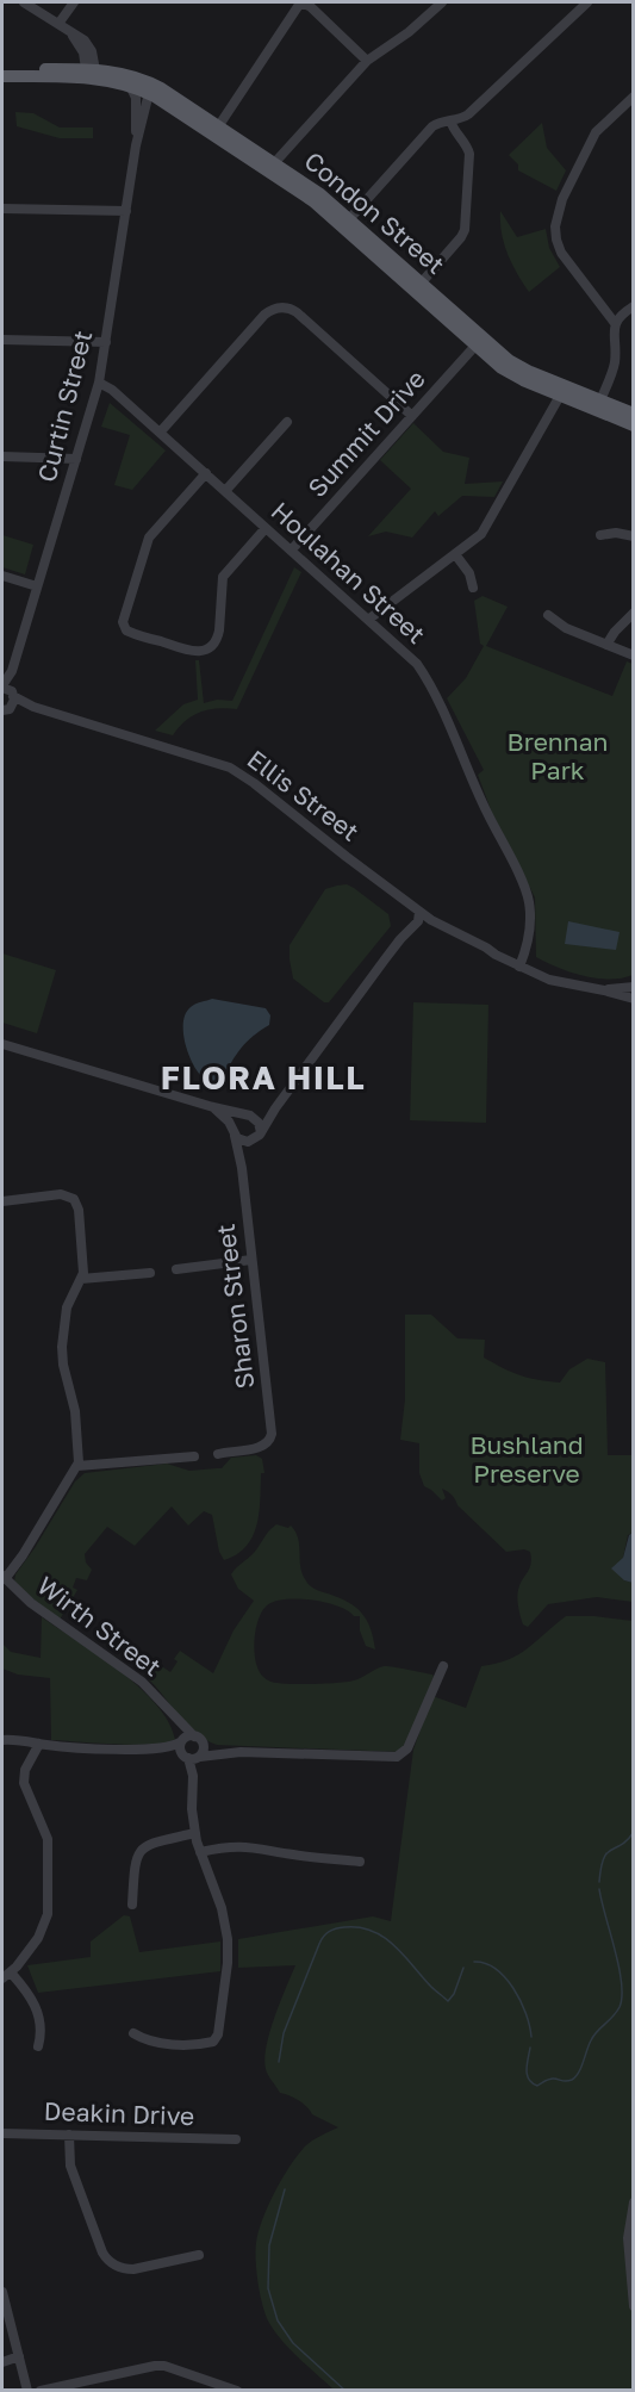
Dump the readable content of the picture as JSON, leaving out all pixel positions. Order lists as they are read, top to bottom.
{
  "streets": {
    "main road": ["Condon Street"],
    "street": [
      "Curtin Street",
      "Summit Drive",
      "Houlahan Street",
      "Ellis Street",
      "Sharon Street",
      "Wirth Street",
      "Deakin Drive"
    ]
  },
  "crossings": [
    ["Condon Street", "Curtin Street"],
    ["Condon Street", "Summit Drive"],
    ["Curtin Street", "Houlahan Street"],
    ["Curtin Street", "Ellis Street"],
    ["Summit Drive", "Houlahan Street"],
    ["Houlahan Street", "Ellis Street"]
  ],
  "districts": ["FLORA HILL"],
  "parks": ["Brennan Park", "Bushland Preserve"]
}
